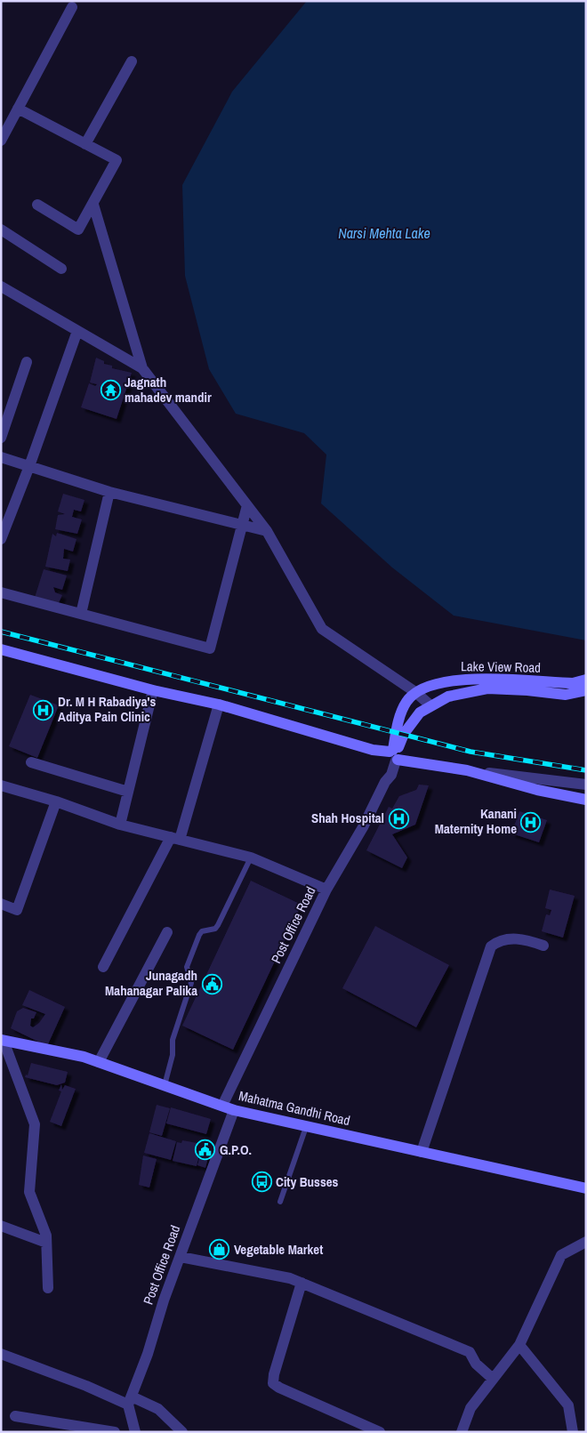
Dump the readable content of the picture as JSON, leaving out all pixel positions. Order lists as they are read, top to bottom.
{
  "streets": {
    "main road": ["Lake View Road", "Mahatma Gandhi Road"],
    "street": ["Post Office Road"]
  },
  "crossings": [
    ["Post Office Road", "Mahatma Gandhi Road"]
  ],
  "water": ["Narsi Mehta Lake"],
  "places": {
    "temple": ["Jagnath mahadev mandir"],
    "hospital": ["Dr. M H Rabadiya's Aditya Pain Clinic", "Shah Hospital", "Kanani Maternity Home"],
    "public building": ["Junagadh Mahanagar Palika", "G.P.O."],
    "bus stop": ["City Busses"],
    "shop": ["Vegetable Market"]
  }
}
